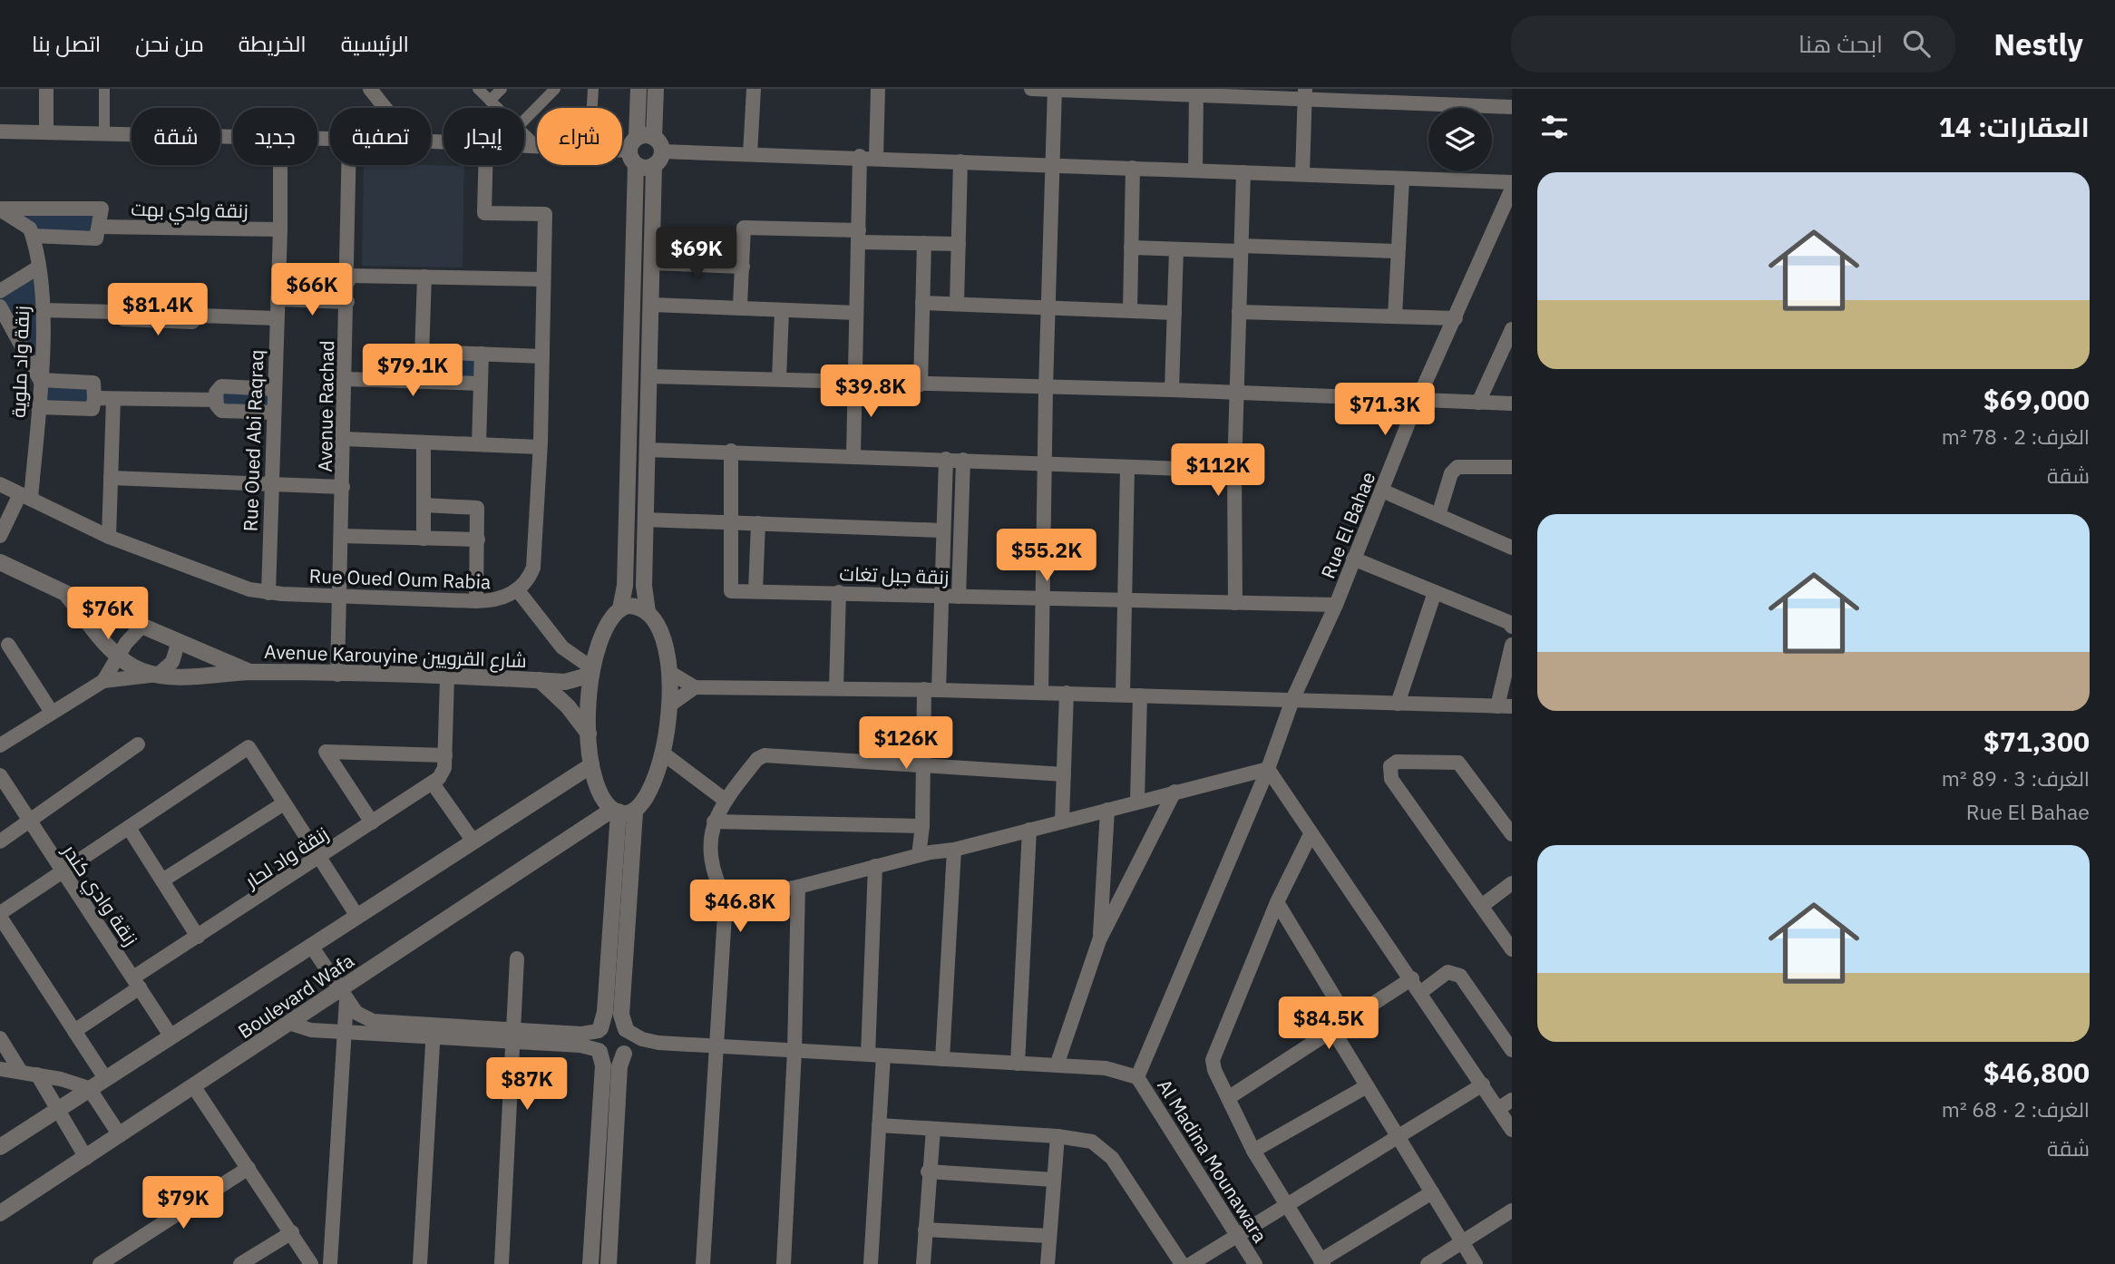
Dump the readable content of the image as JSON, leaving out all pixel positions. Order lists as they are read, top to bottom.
{
  "streets": {
    "street": [
      "زنقة وادي بهت",
      "زنقة واد ملوية",
      "Avenue Rachad",
      "Rue Oued Abi Raqraq",
      "Rue El Bahae",
      "زنقة جبل تغات",
      "Rue Oued Oum Rabia",
      "Avenue Karouyine شارع القرويين",
      "زنقة واد لحار",
      "زنقة وادي كندر",
      "Boulevard Wafa",
      "Al Madina Mounawara"
    ]
  },
  "crossings": [
    ["زنقة وادي بهت", "زنقة واد ملوية"],
    ["زنقة وادي بهت", "Rue Oued Abi Raqraq"],
    ["زنقة واد ملوية", "Rue Oued Oum Rabia"],
    ["Avenue Rachad", "Rue Oued Oum Rabia"],
    ["Avenue Rachad", "Avenue Karouyine شارع القرويين"],
    ["Rue Oued Abi Raqraq", "Rue Oued Oum Rabia"],
    ["Rue El Bahae", "زنقة جبل تغات"],
    ["Rue El Bahae", "Al Madina Mounawara"],
    ["زنقة واد لحار", "زنقة وادي كندر"],
    ["زنقة وادي كندر", "Boulevard Wafa"]
  ],
  "page": {
    "header": "Nestly",
    "search": "ابحث هنا",
    "nav": [
      "الرئيسية",
      "الخريطة",
      "من نحن",
      "اتصل بنا"
    ],
    "heading": "العقارات: 14",
    "chip": [
      "شراء",
      "إيجار",
      "تصفية",
      "جديد",
      "شقة"
    ],
    "list": [
      {
        "name": "$69,000",
        "note": "الغرف: 2 · 78 m² · شقة"
      },
      {
        "name": "$71,300",
        "note": "الغرف: 3 · 89 m² · Rue El Bahae"
      },
      {
        "name": "$46,800",
        "note": "الغرف: 2 · 68 m² · شقة"
      }
    ],
    "price": [
      "$69K",
      "$66K",
      "$81.4K",
      "$79.1K",
      "$39.8K",
      "$71.3K",
      "$112K",
      "$55.2K",
      "$76K",
      "$126K",
      "$46.8K",
      "$84.5K",
      "$87K",
      "$79K"
    ]
  }
}
